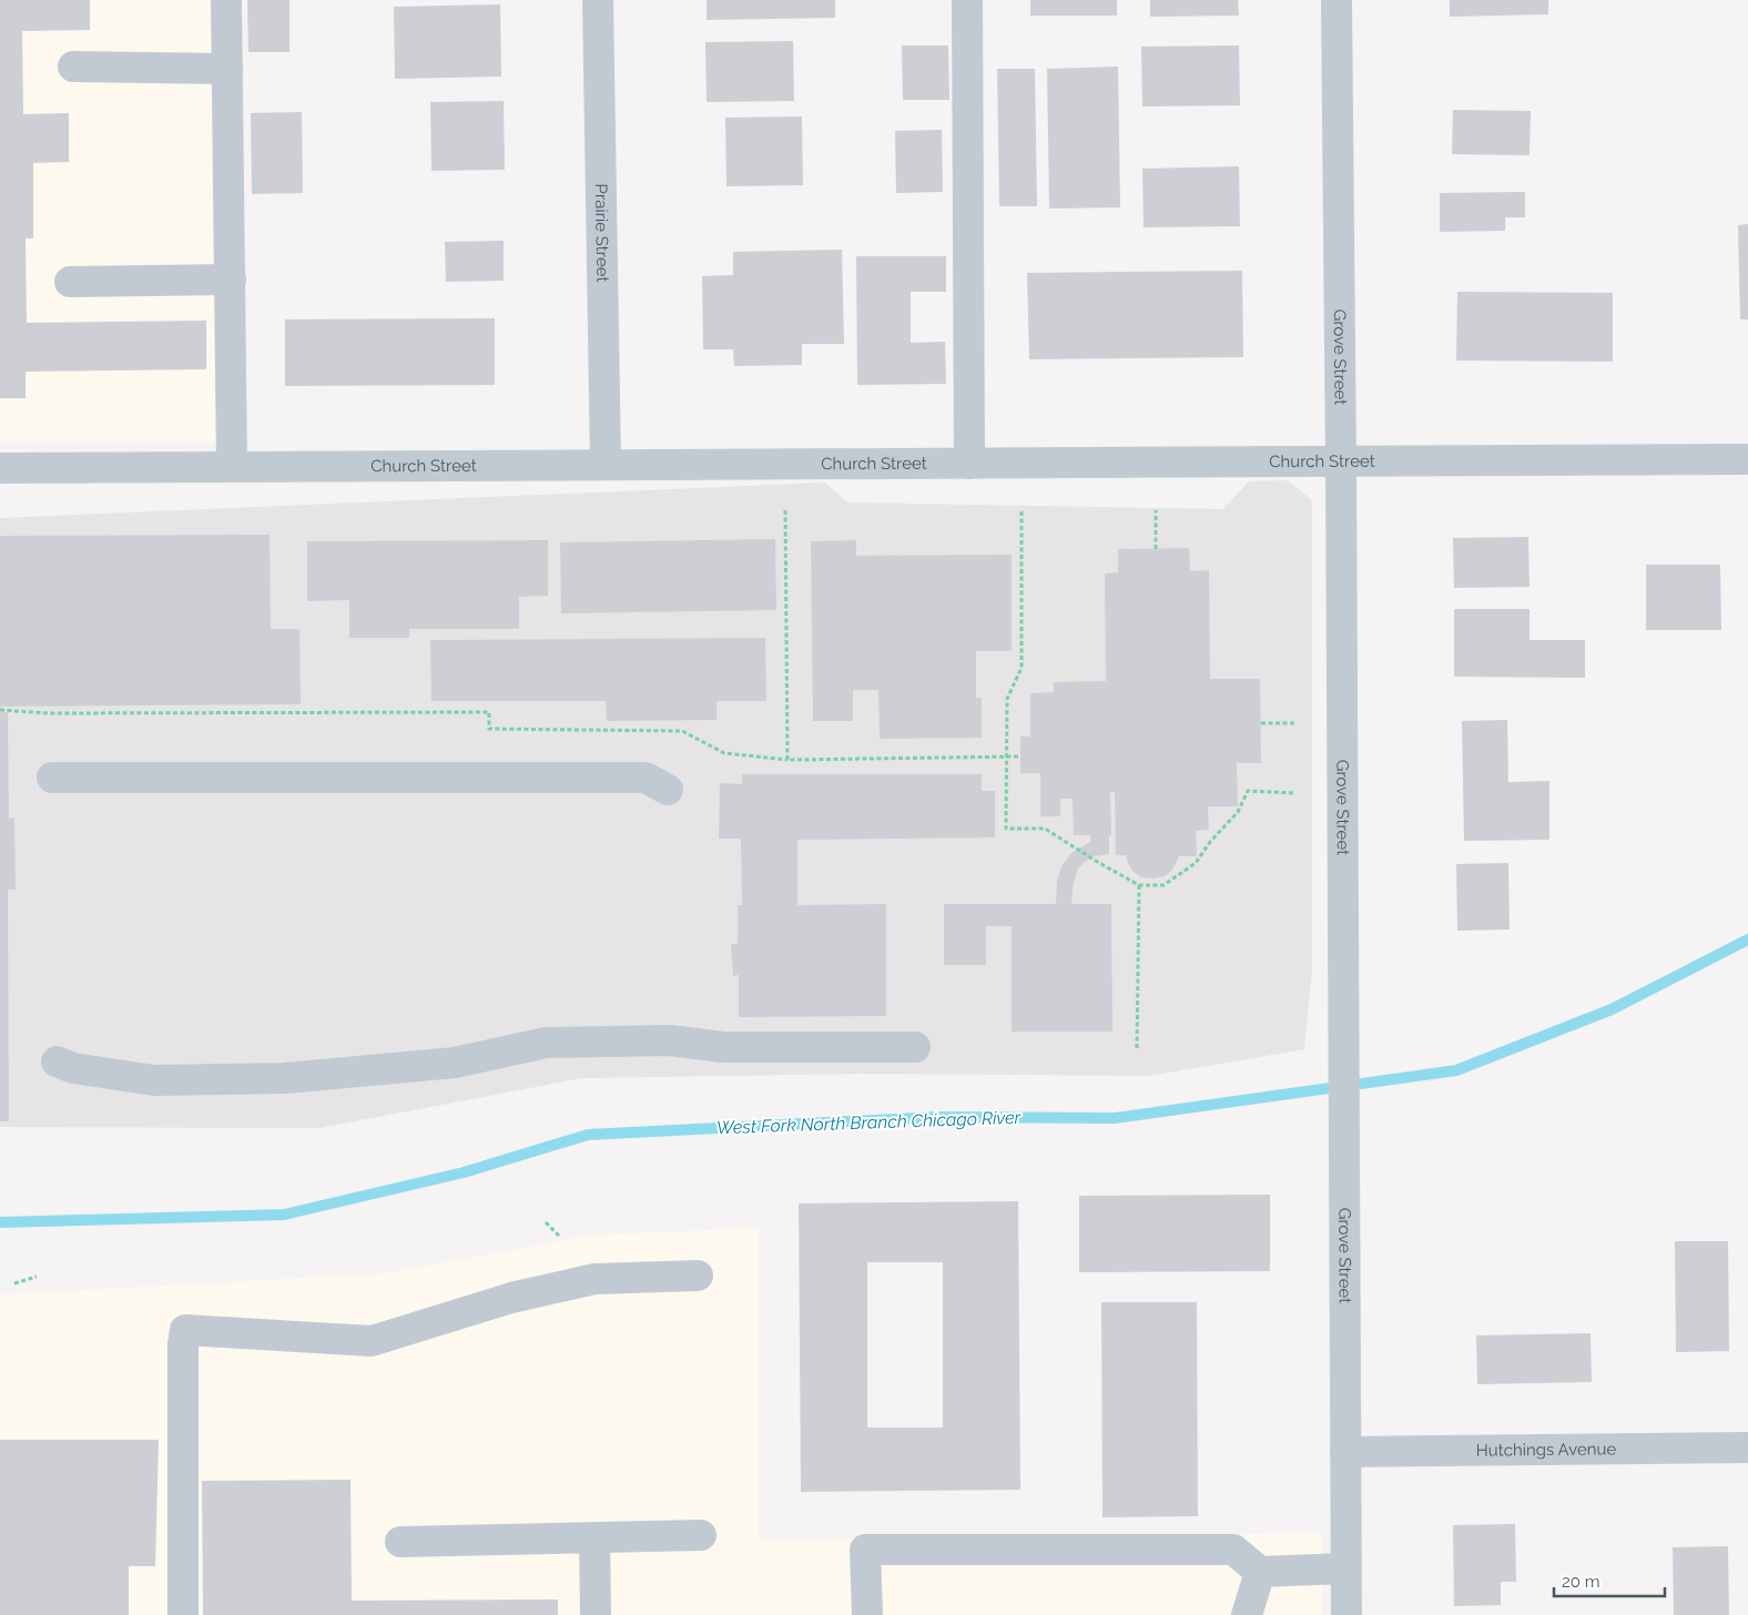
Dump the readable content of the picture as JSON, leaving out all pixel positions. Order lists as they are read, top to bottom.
{
  "streets": {
    "street": [
      "Prairie Street",
      "Grove Street",
      "Church Street",
      "Hutchings Avenue"
    ]
  },
  "crossings": [
    ["Prairie Street", "Church Street"],
    ["Grove Street", "Church Street"],
    ["Grove Street", "Hutchings Avenue"]
  ],
  "water": ["West Fork North Branch Chicago River"],
  "scale_bar": "20 m"
}
